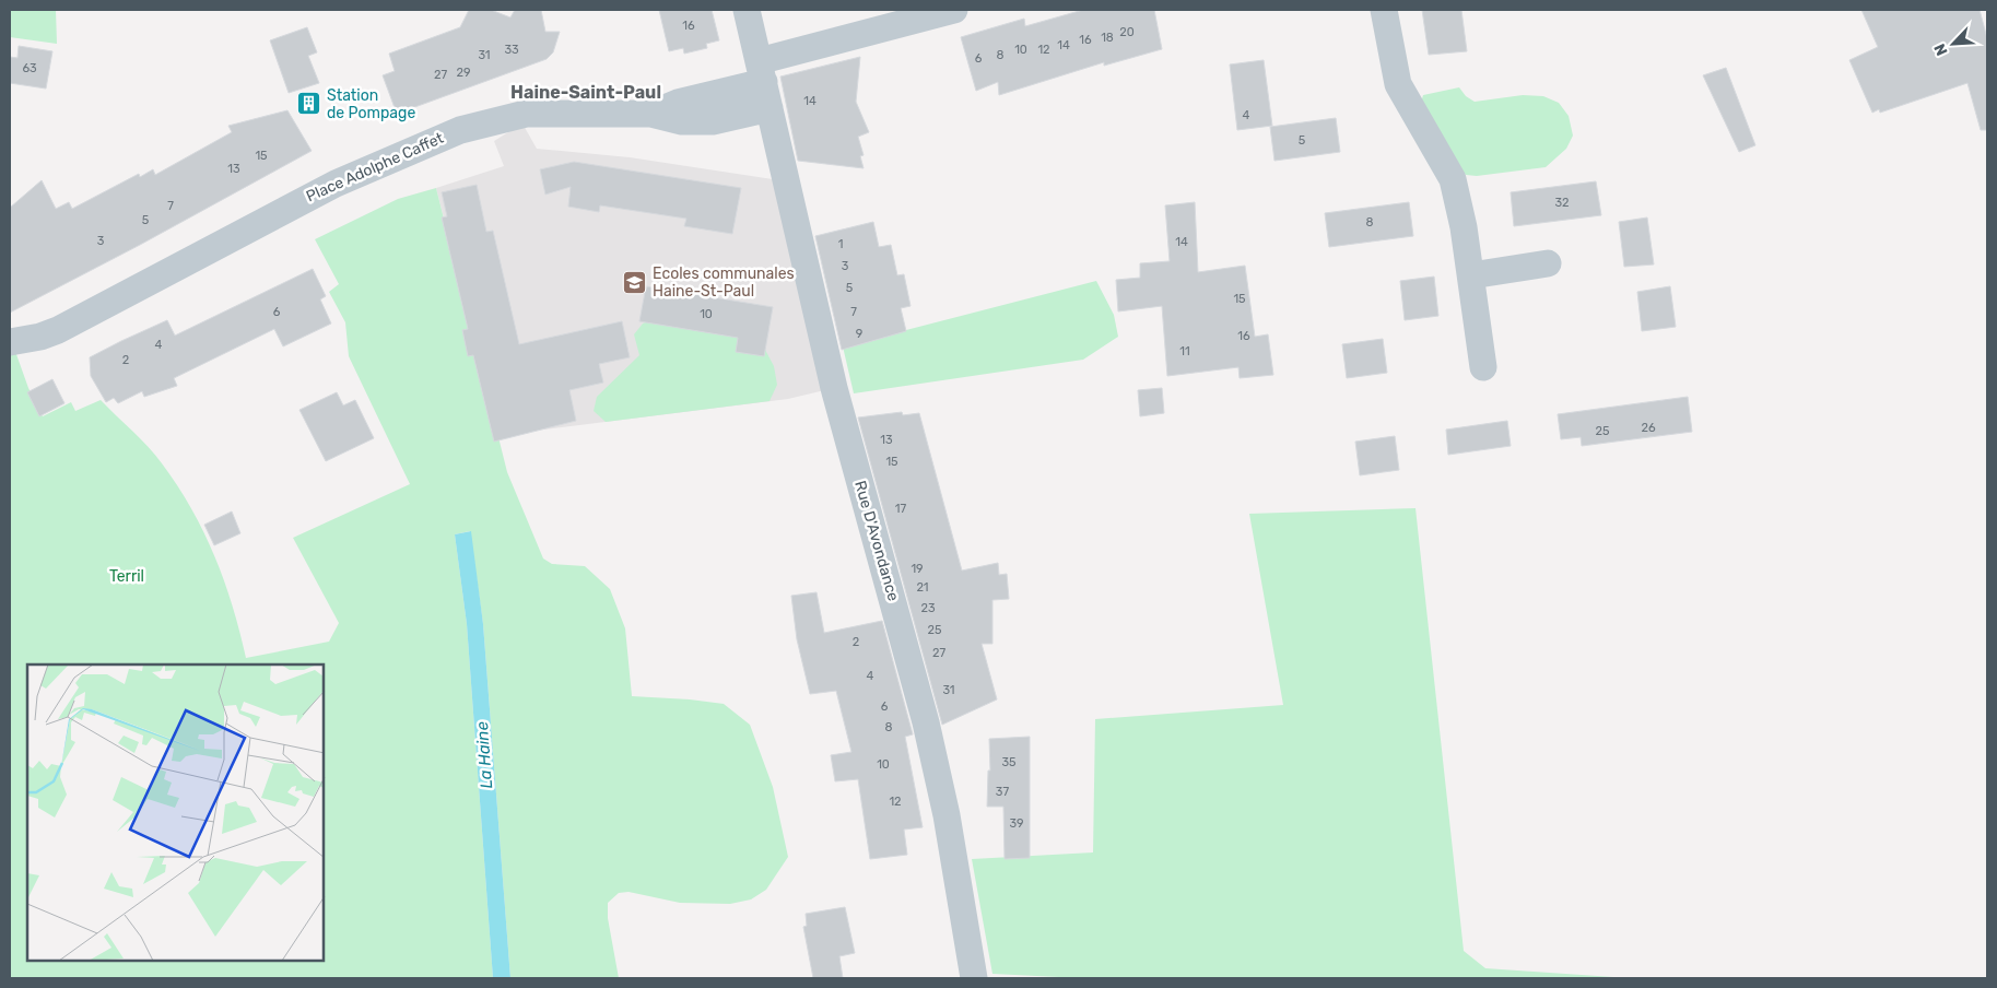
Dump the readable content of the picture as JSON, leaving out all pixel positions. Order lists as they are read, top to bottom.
{
  "streets": {
    "street": ["Place Adolphe Caffet", "Rue D'Avondance"]
  },
  "crossings": [
    ["Place Adolphe Caffet", "Rue D'Avondance"]
  ],
  "districts": ["Haine-Saint-Paul"],
  "water": ["La Haine"],
  "parks": ["Terril"],
  "places": {
    "building": ["Station de Pompage"],
    "school or university": ["Ecoles communales Haine-St-Paul"]
  },
  "house_numbers": [
    "16",
    "20",
    "18",
    "16",
    "14",
    "33",
    "10",
    "12",
    "31",
    "8",
    "6",
    "63",
    "29",
    "27",
    "14",
    "4",
    "5",
    "15",
    "13",
    "32",
    "7",
    "5",
    "8",
    "3",
    "14",
    "1",
    "3",
    "5",
    "15",
    "6",
    "7",
    "10",
    "9",
    "16",
    "4",
    "11",
    "2",
    "26",
    "25",
    "13",
    "15",
    "17",
    "19",
    "21",
    "23",
    "25",
    "2",
    "27",
    "4",
    "31",
    "6",
    "8",
    "35",
    "10",
    "37",
    "12",
    "39"
  ],
  "north": "bottom left"
}
